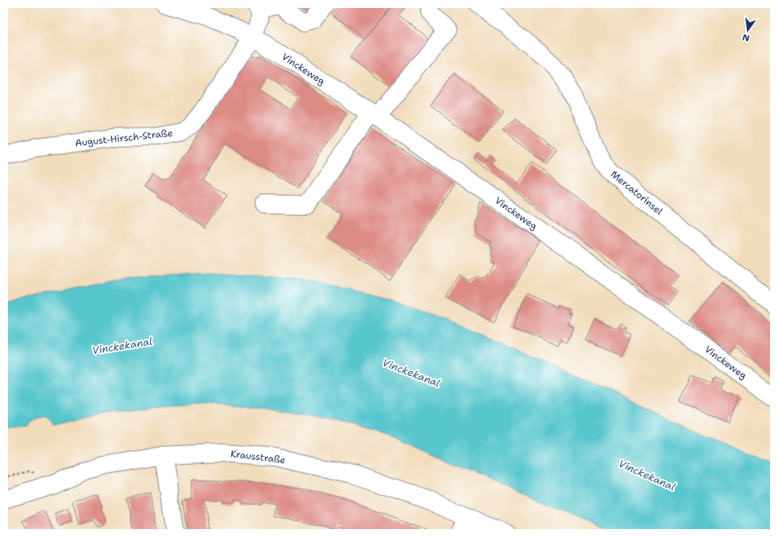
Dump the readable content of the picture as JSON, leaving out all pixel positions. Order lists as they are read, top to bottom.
{
  "streets": {
    "street": [
      "Vinckeweg",
      "August-Hirsch-Straße",
      "Mercatorinsel",
      "Krausstraße"
    ]
  },
  "crossings": [
    ["Vinckeweg", "August-Hirsch-Straße"]
  ],
  "water": ["Vinckekanal"],
  "north": "bottom"
}
